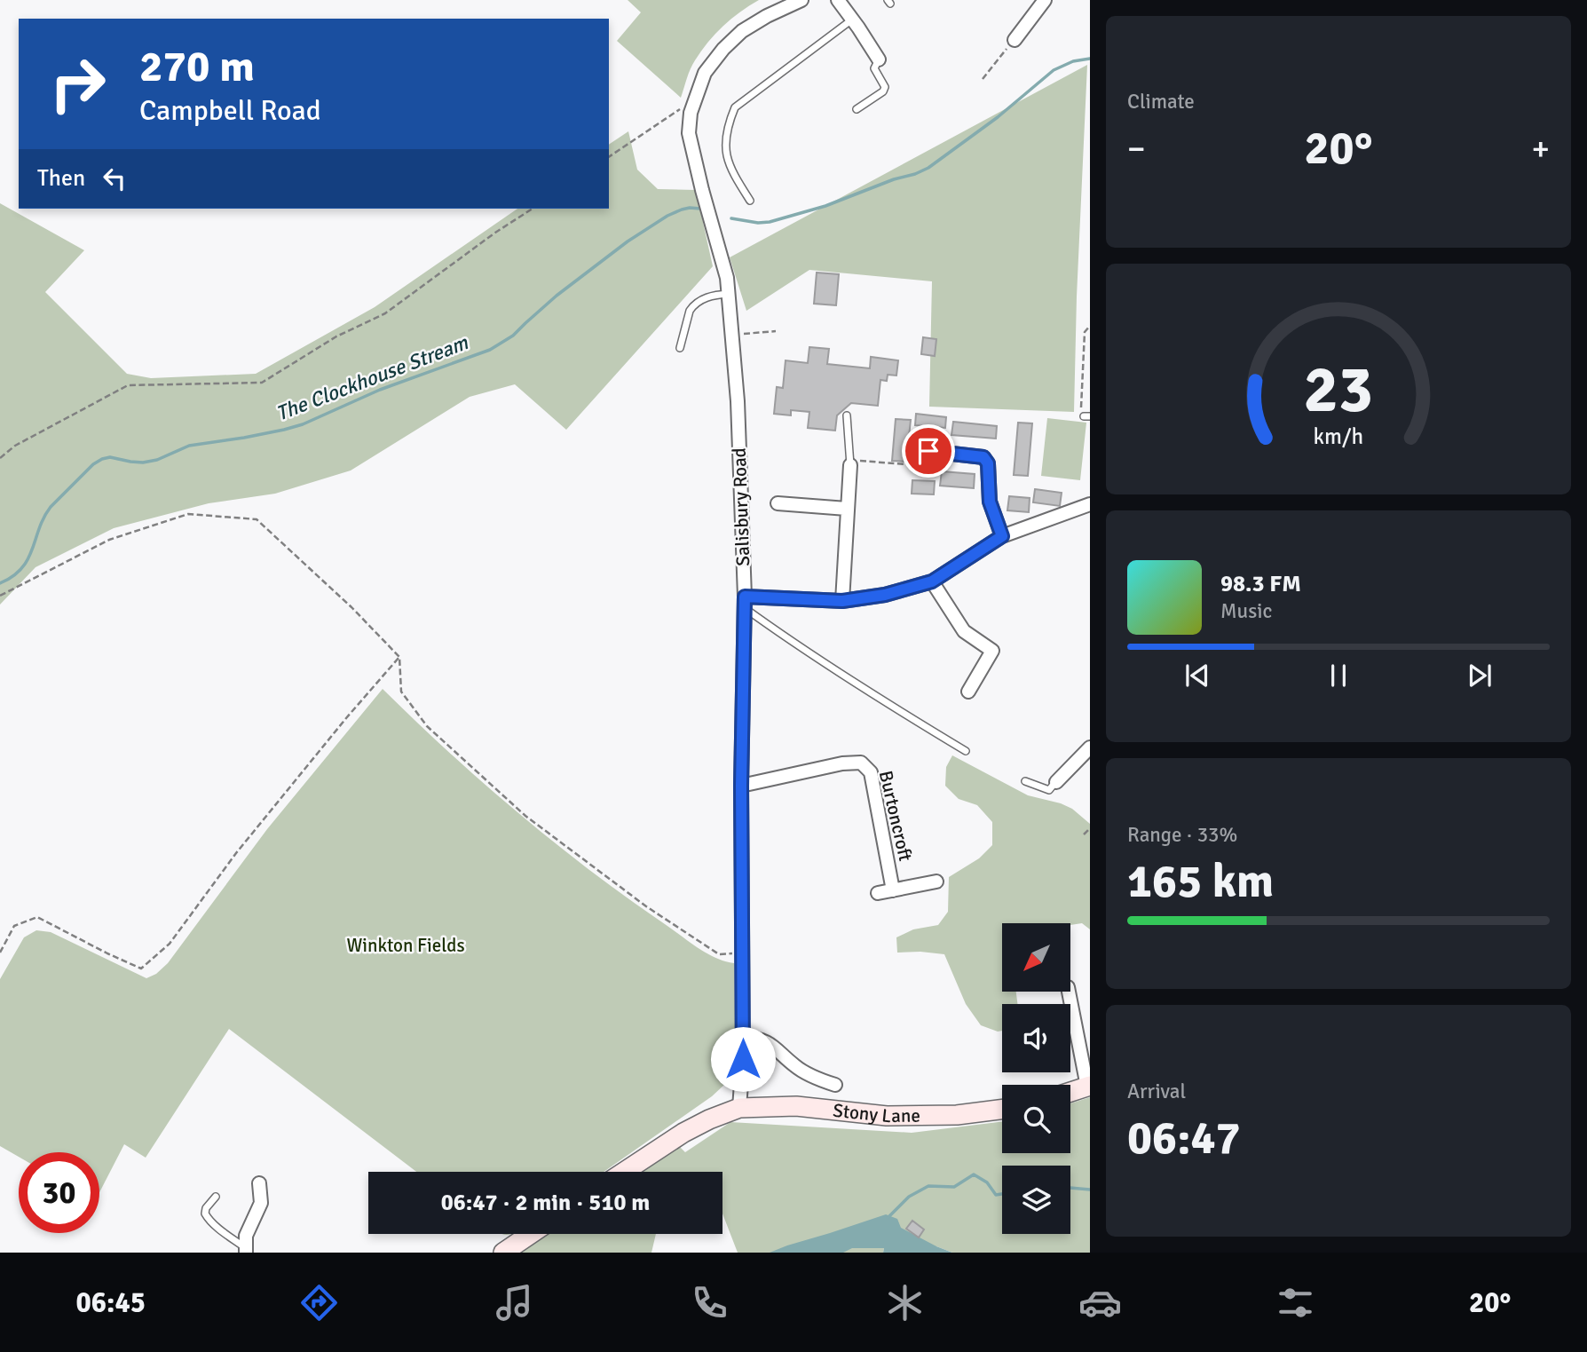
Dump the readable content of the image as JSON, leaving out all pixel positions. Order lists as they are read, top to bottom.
{
  "streets": {
    "main road": ["Stony Lane"],
    "street": ["Salisbury Road", "Burtoncroft"]
  },
  "crossings": [
    ["Salisbury Road", "Burtoncroft"],
    ["Salisbury Road", "Stony Lane"]
  ],
  "water": ["The Clockhouse Stream"],
  "parks": ["Winkton Fields"],
  "north": "bottom left",
  "page": {
    "tile": [
      "Climate",
      ["Range · 33%", "165 km"],
      ["Arrival", "06:47"]
    ],
    "turn": ["270 m", "Campbell Road"],
    "heat": ["−", "20°", "+"],
    "then": "Then",
    "song": ["98.3 FM", "Music"],
    "limit": "30",
    "trip": "06:47 · 2 min · 510 m",
    "tabs": ["06:45", "20°"],
    "gauge": ["23", "km/h"]
  }
}
